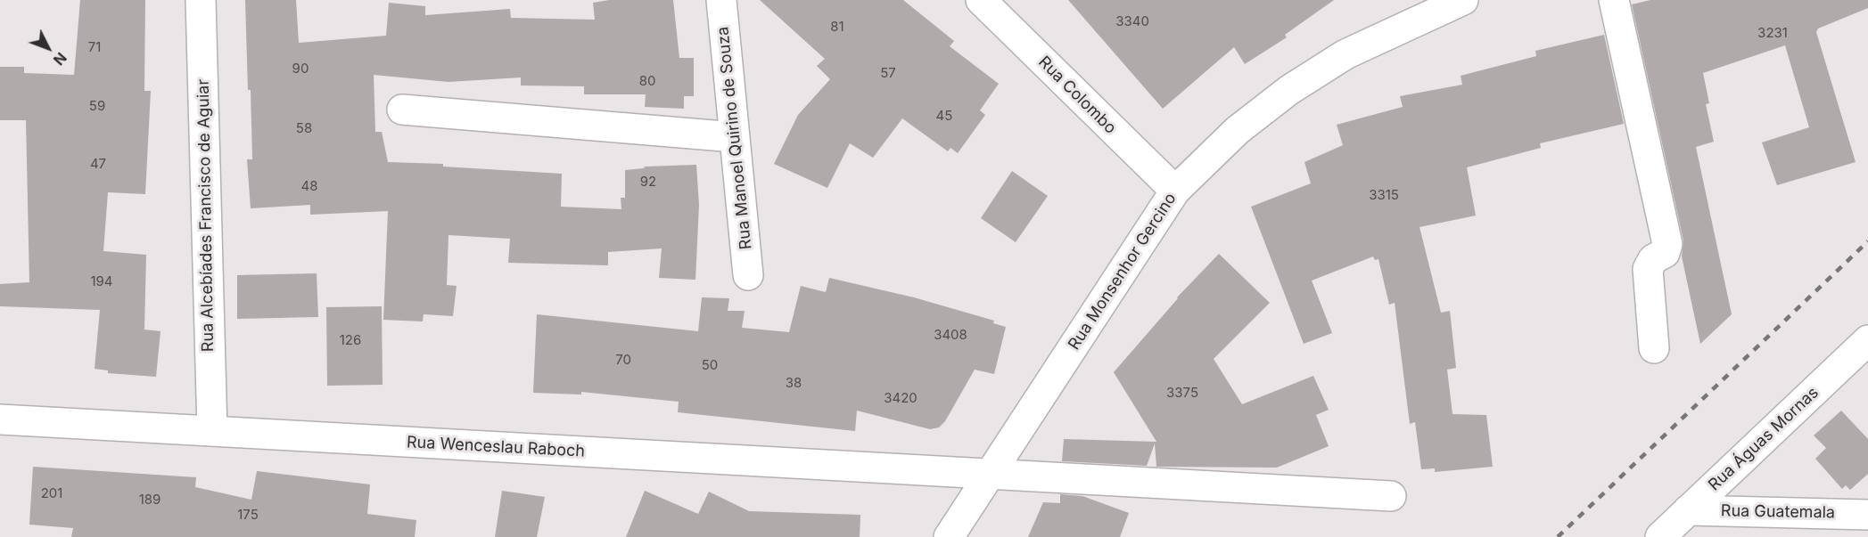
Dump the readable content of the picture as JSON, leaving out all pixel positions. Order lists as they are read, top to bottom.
{
  "streets": {
    "street": [
      "Rua Colombo",
      "Rua Manoel Quirino de Souza",
      "Rua Alcebíades Francisco de Aguiar",
      "Rua Monsenhor Gercino",
      "Rua Águas Mornas",
      "Rua Wenceslau Raboch",
      "Rua Guatemala"
    ]
  },
  "crossings": [
    ["Rua Colombo", "Rua Monsenhor Gercino"],
    ["Rua Alcebíades Francisco de Aguiar", "Rua Wenceslau Raboch"],
    ["Rua Monsenhor Gercino", "Rua Wenceslau Raboch"],
    ["Rua Águas Mornas", "Rua Guatemala"]
  ],
  "house_numbers": [
    "3340",
    "81",
    "3231",
    "71",
    "90",
    "57",
    "80",
    "59",
    "45",
    "58",
    "47",
    "92",
    "48",
    "3315",
    "194",
    "3408",
    "126",
    "70",
    "50",
    "38",
    "3375",
    "3420",
    "201",
    "189",
    "175"
  ],
  "north": "bottom right"
}
